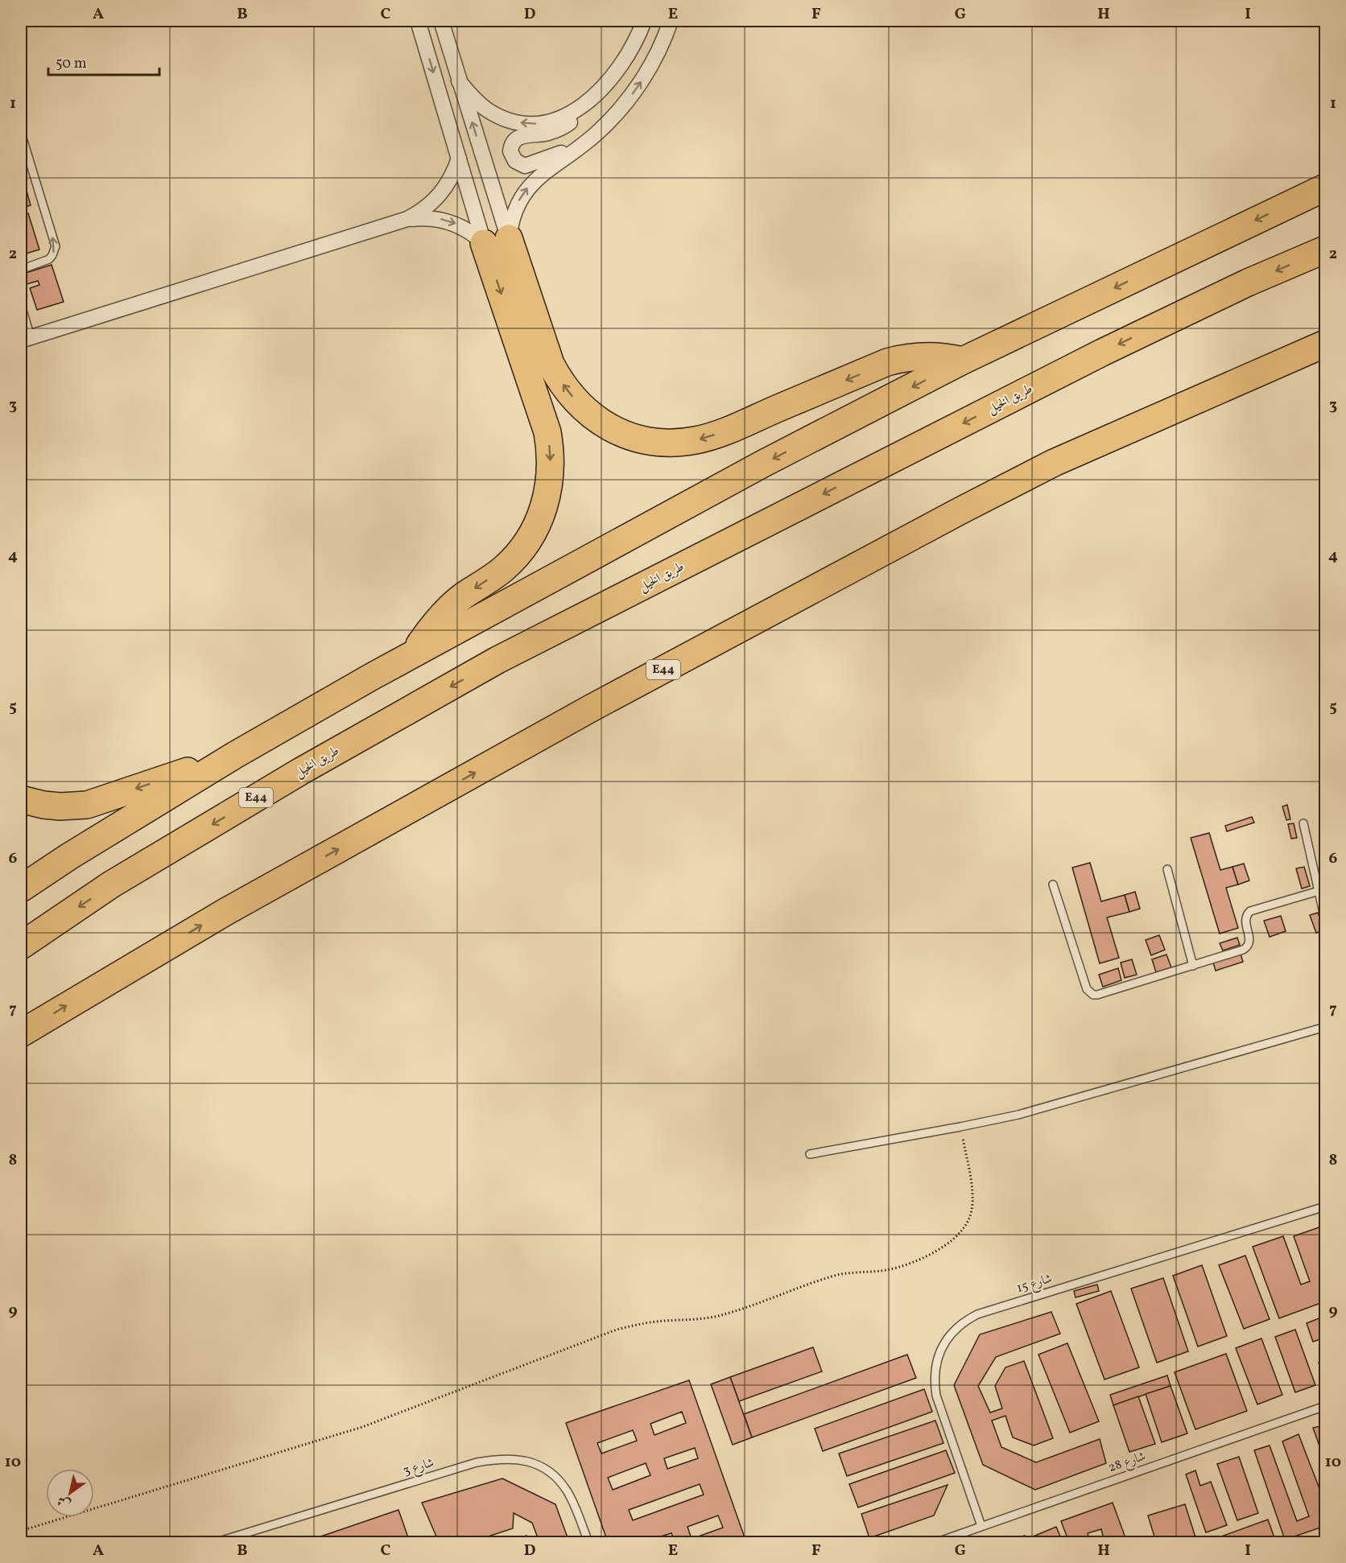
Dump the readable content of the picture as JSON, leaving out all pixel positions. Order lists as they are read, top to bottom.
{
  "streets": {
    "highway": ["طريق الخيل", "E44"],
    "lane": ["شارع 15", "شارع 28", "شارع 3"]
  },
  "crossings": [
    ["شارع 15", "شارع 28"]
  ],
  "scale_bar": "50 m",
  "north": "bottom left",
  "grid": {
    "columns": [
      "A",
      "B",
      "C",
      "D",
      "E",
      "F",
      "G",
      "H",
      "I"
    ],
    "rows": [
      "1",
      "2",
      "3",
      "4",
      "5",
      "6",
      "7",
      "8",
      "9",
      "10"
    ]
  }
}
